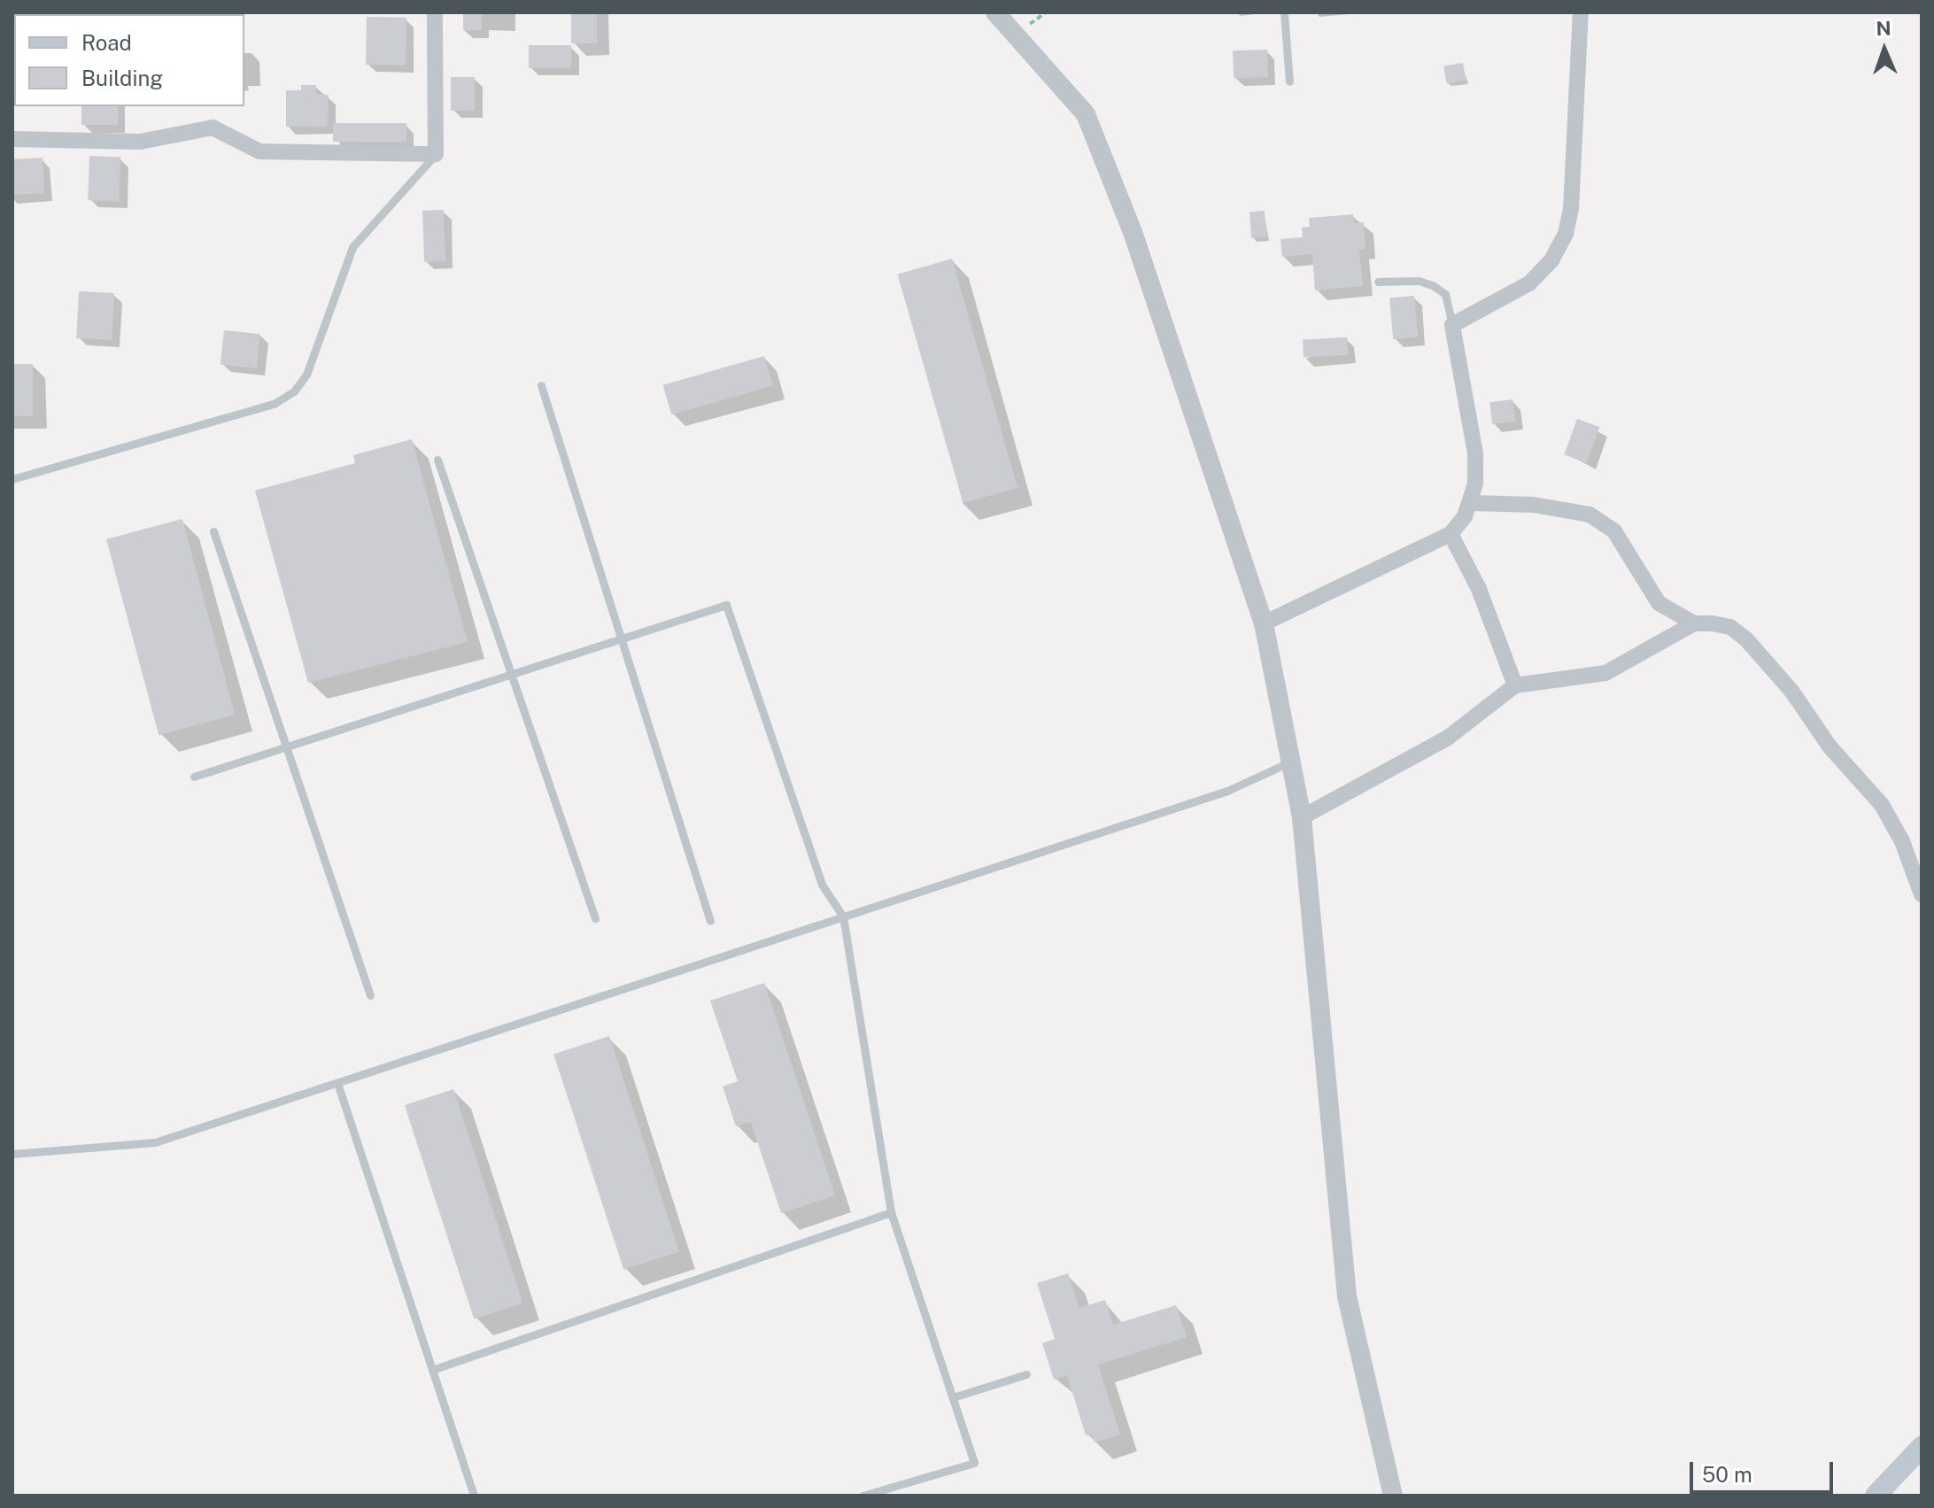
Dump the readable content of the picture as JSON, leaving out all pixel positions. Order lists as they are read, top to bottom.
{
  "legend": ["Road", "Building"],
  "scale_bar": "50 m",
  "north": "top"
}
